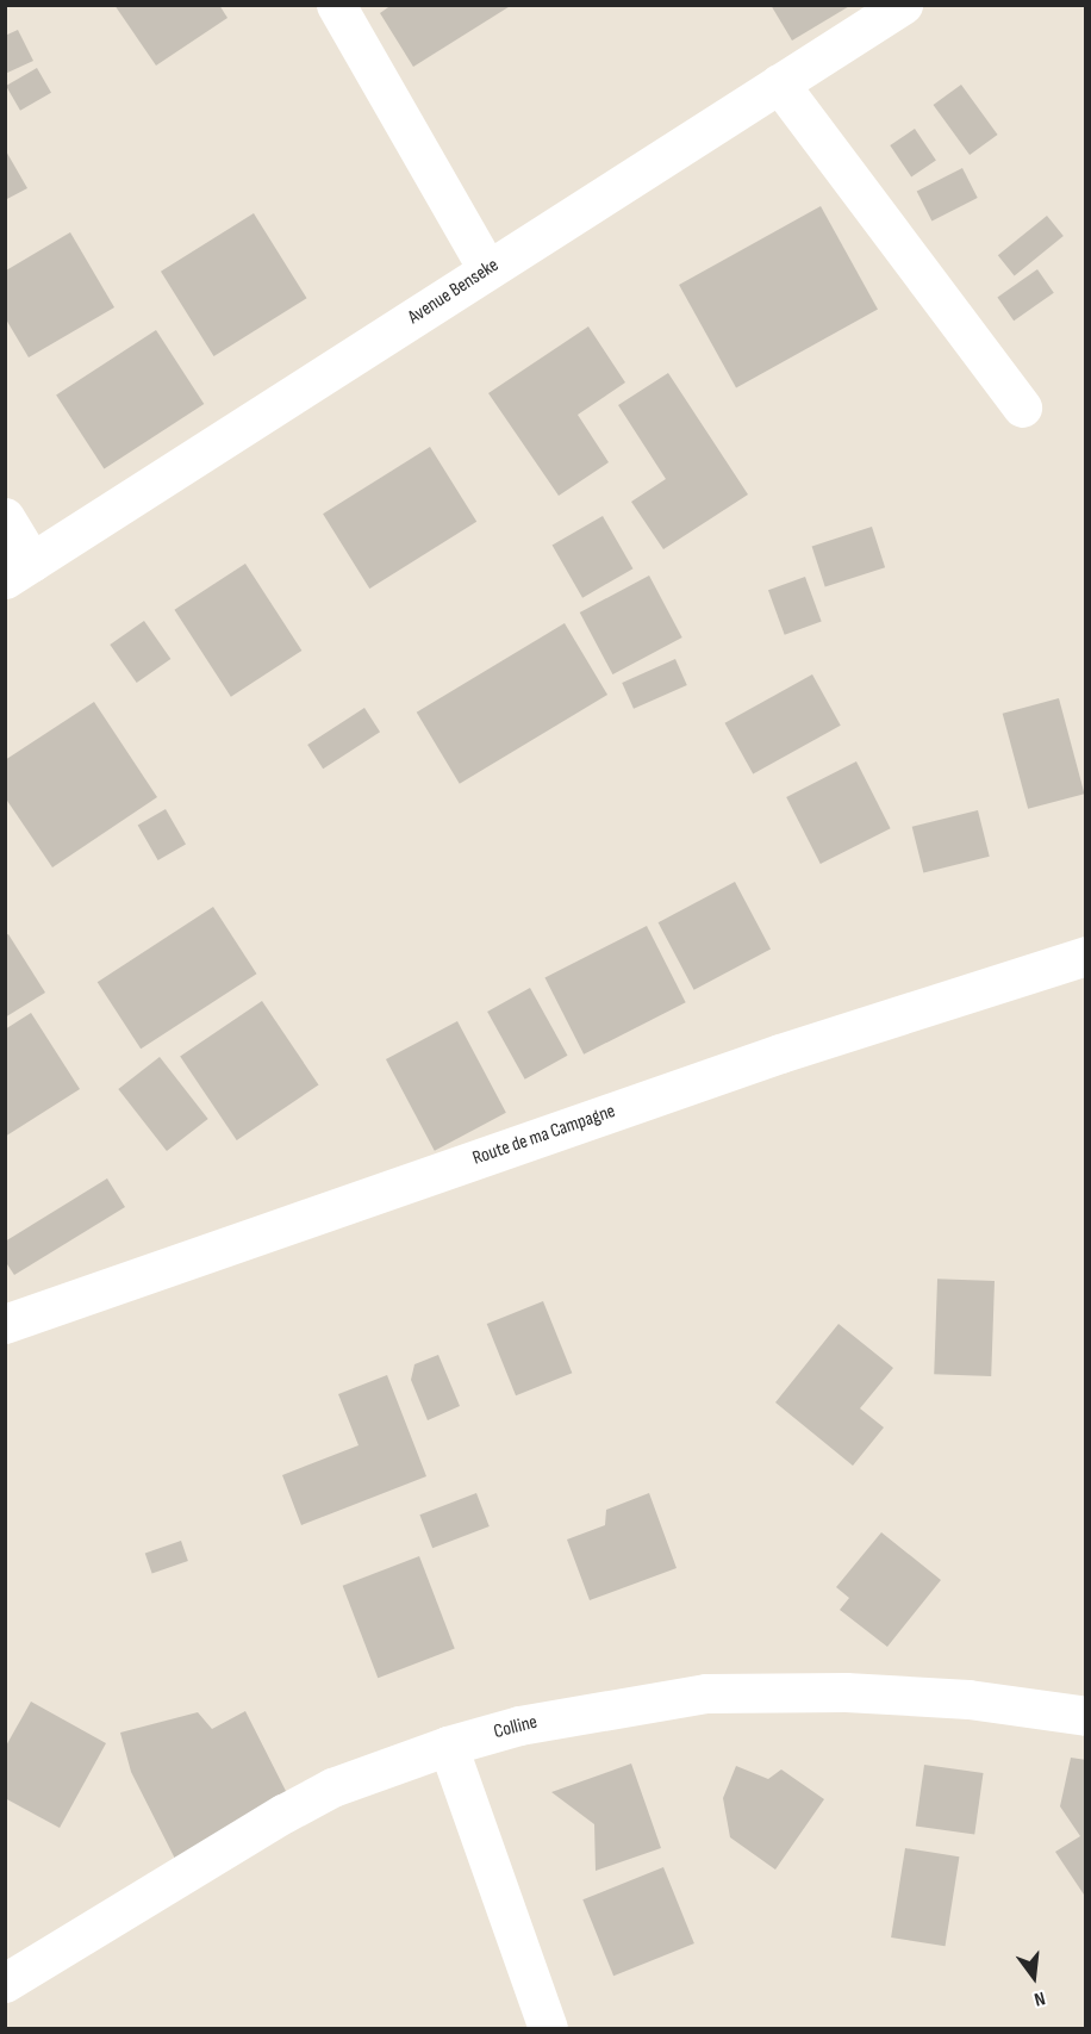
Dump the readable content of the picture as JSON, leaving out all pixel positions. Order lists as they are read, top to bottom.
{
  "streets": {
    "street": ["Avenue Benseke", "Route de ma Campagne", "Colline"]
  },
  "north": "bottom"
}
